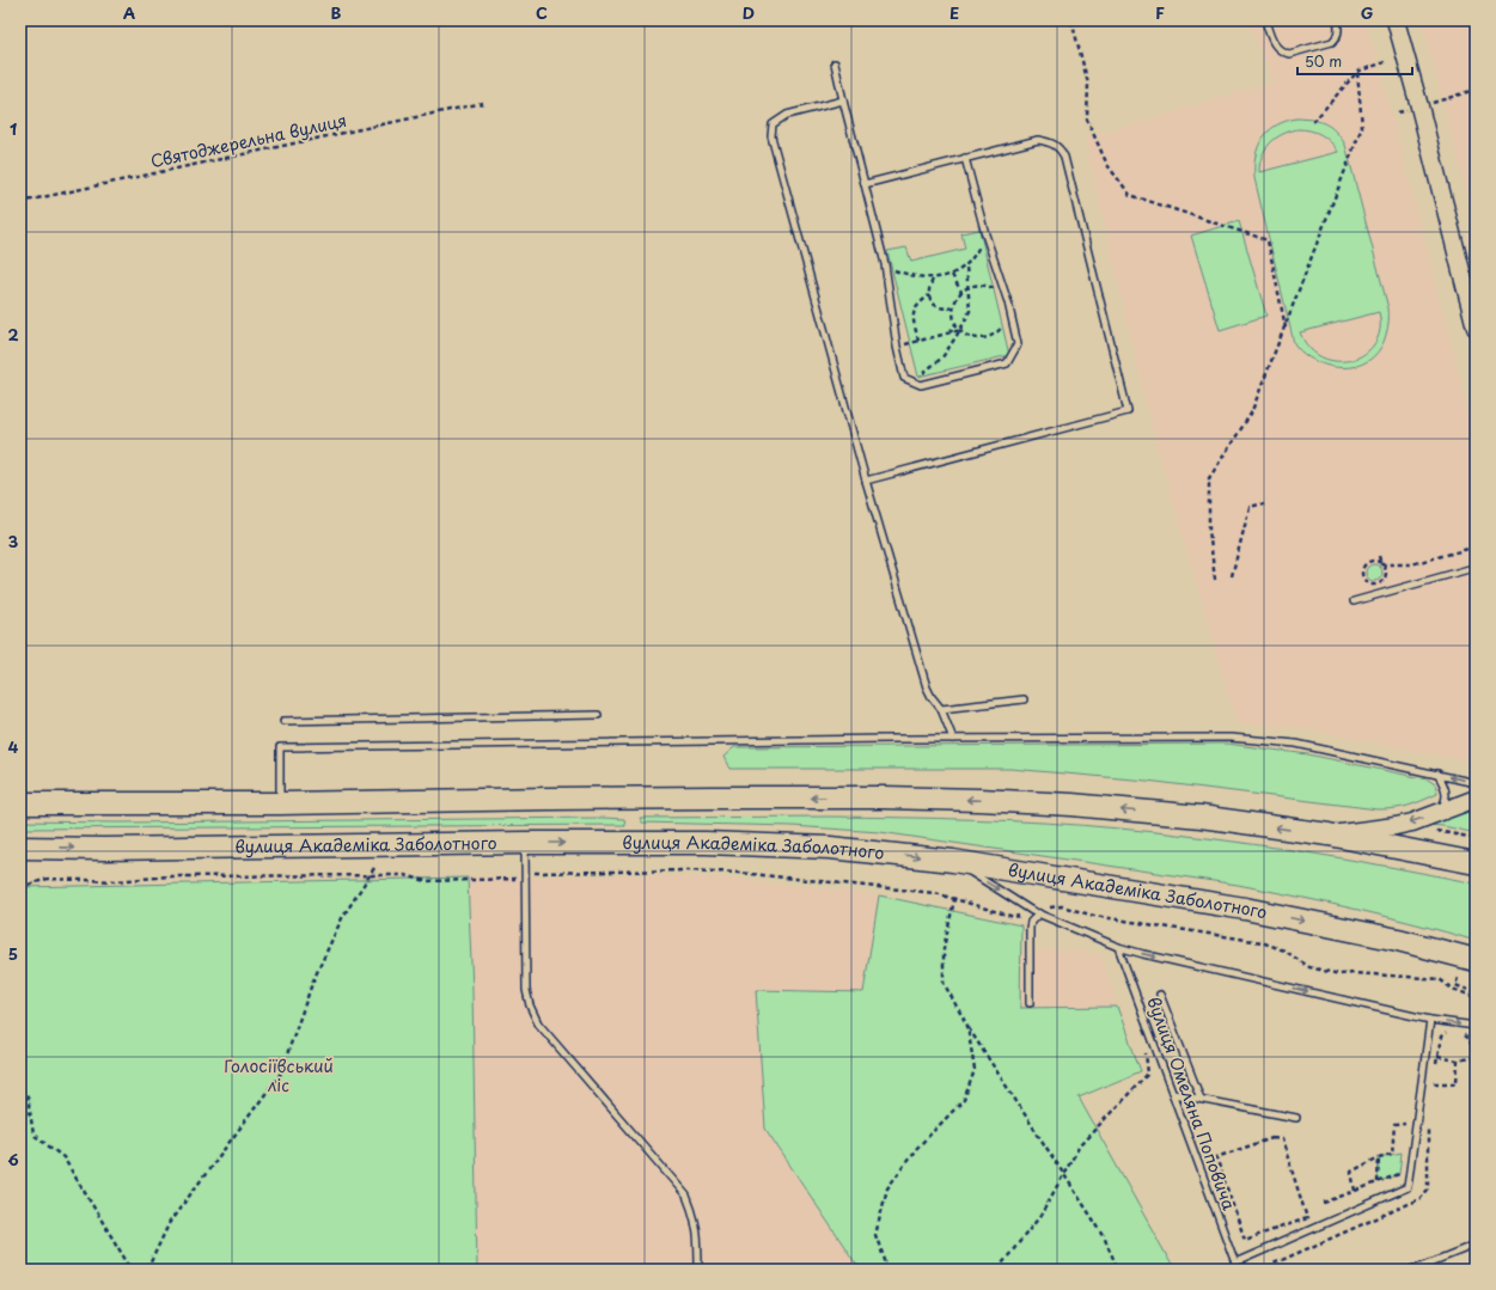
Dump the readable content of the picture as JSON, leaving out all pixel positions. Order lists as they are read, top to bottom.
{
  "streets": {
    "highway": ["вулиця Академіка Заболотного"],
    "lane": ["вулиця Омеляна Поповича"],
    "path": ["Святоджерельна вулиця"]
  },
  "parks": ["Голосіївський ліс"],
  "scale_bar": "50 m",
  "grid": {
    "columns": [
      "A",
      "B",
      "C",
      "D",
      "E",
      "F",
      "G"
    ],
    "rows": [
      "1",
      "2",
      "3",
      "4",
      "5",
      "6"
    ]
  }
}
